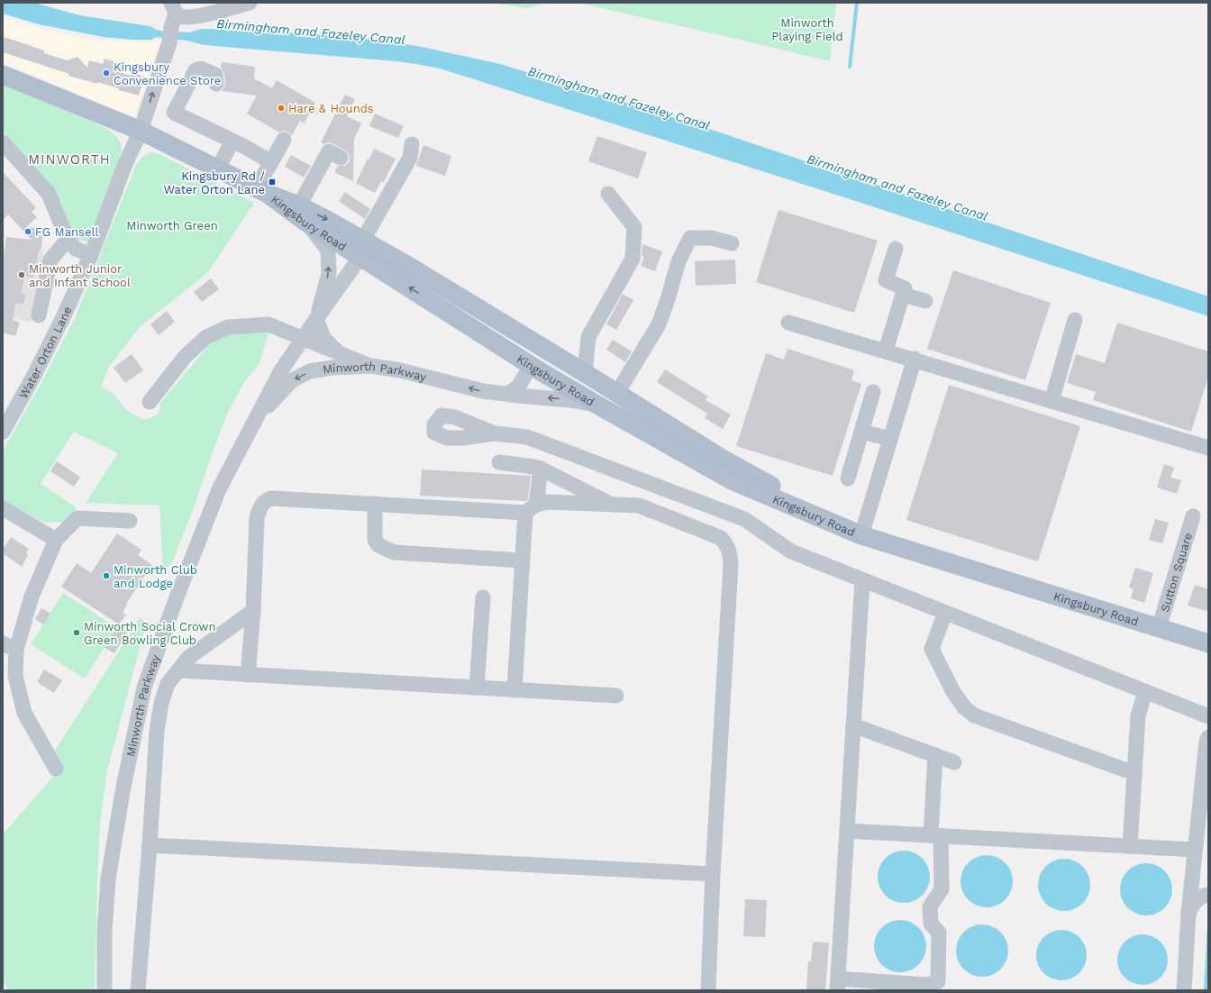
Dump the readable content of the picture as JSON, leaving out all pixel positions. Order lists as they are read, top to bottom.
{
  "streets": {
    "main road": ["Kingsbury Road"],
    "street": ["Water Orton Lane", "Minworth Parkway", "Sutton Square"]
  },
  "crossings": [
    ["Kingsbury Road", "Water Orton Lane"],
    ["Kingsbury Road", "Minworth Parkway"],
    ["Kingsbury Road", "Sutton Square"]
  ],
  "districts": ["MINWORTH"],
  "water": ["Birmingham and Fazeley Canal"],
  "parks": ["Minworth Playing Field", "Minworth Green"],
  "places": {
    "other": [
      "Kingsbury Convenience Store",
      "Hare & Hounds",
      "FG Mansell",
      "Minworth Junior and Infant School",
      "Minworth Club and Lodge",
      "Minworth Social Crown Green Bowling Club"
    ],
    "transit": ["Kingsbury Rd / Water Orton Lane"]
  }
}
